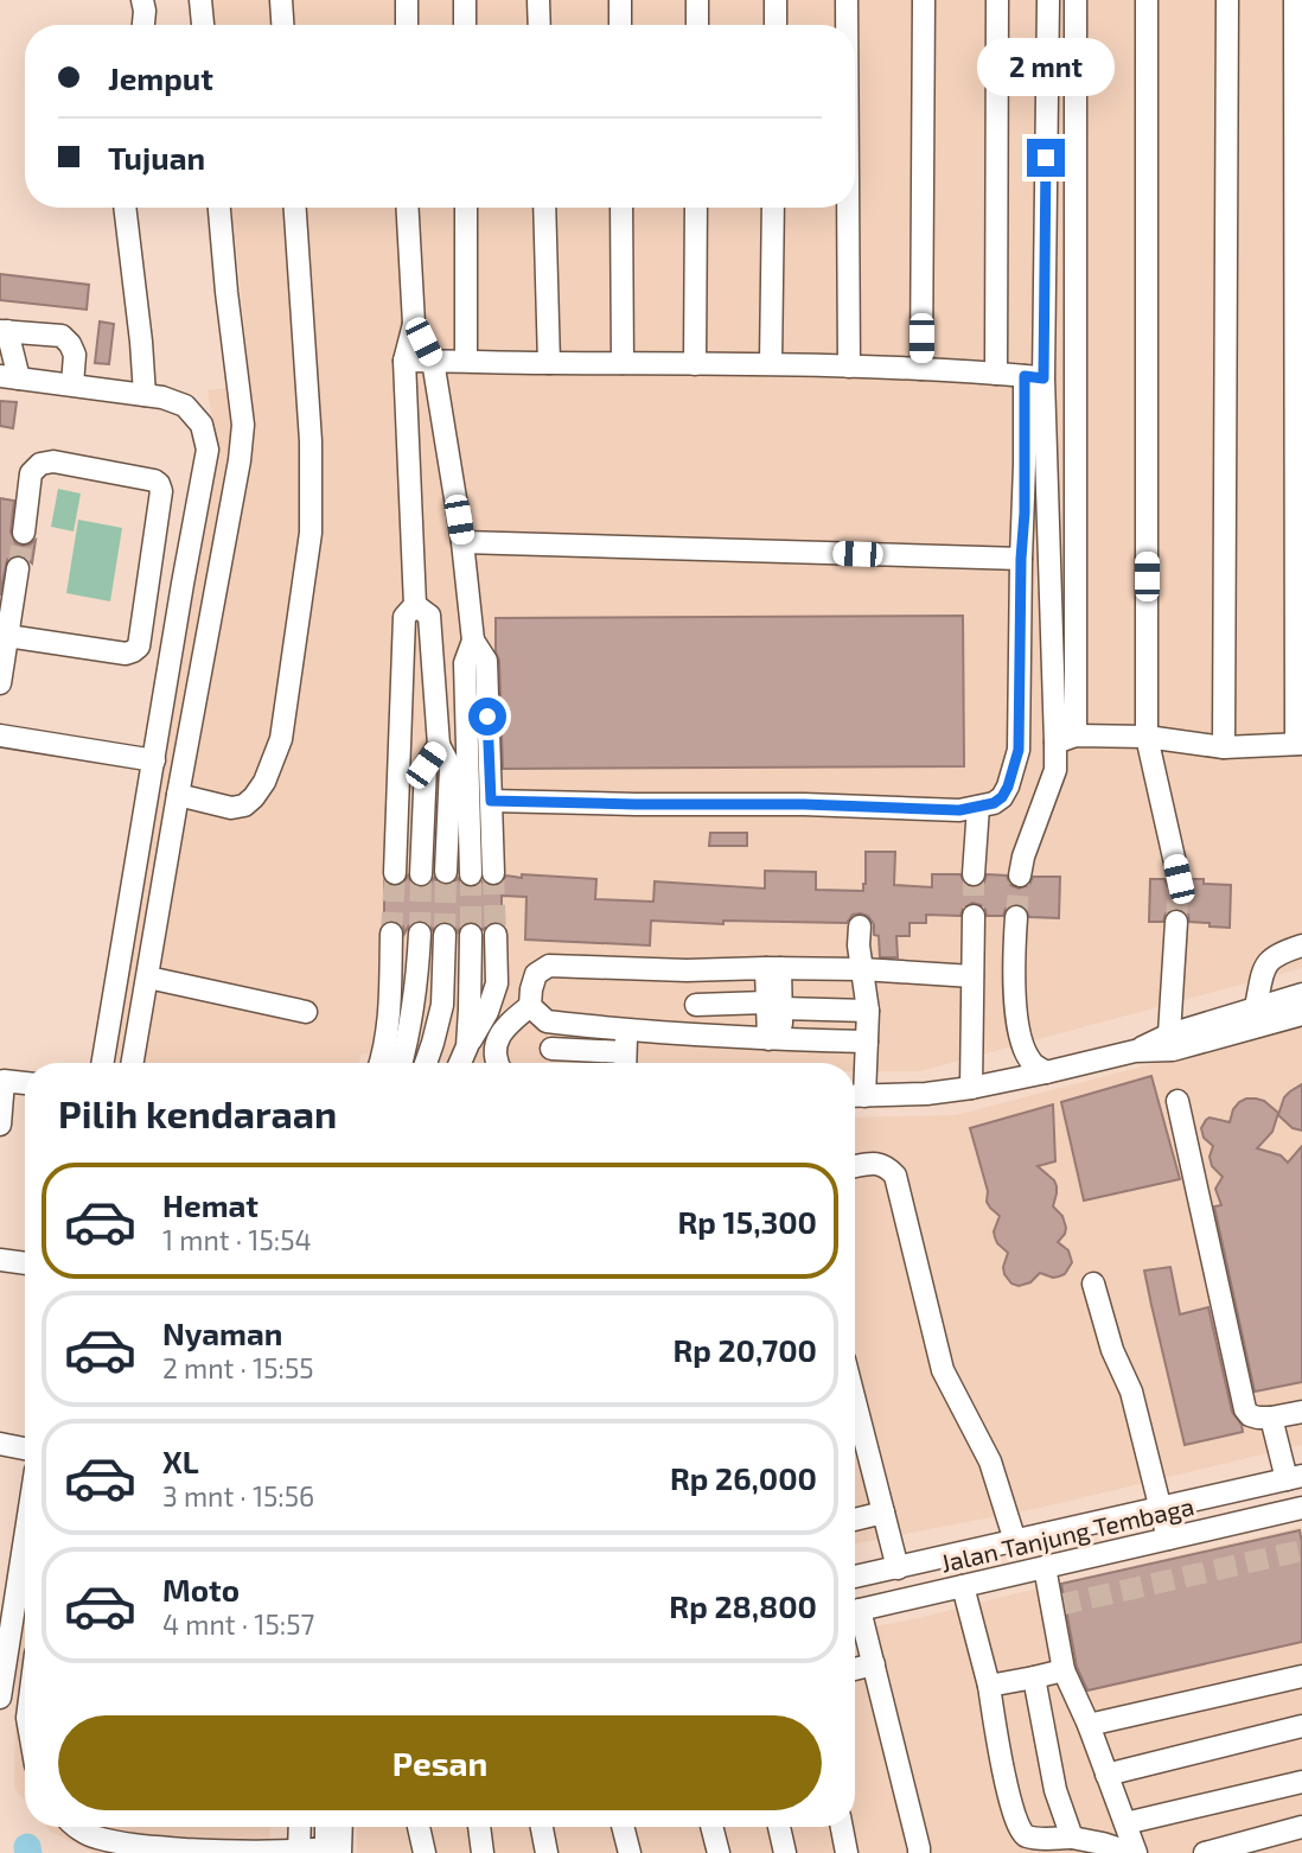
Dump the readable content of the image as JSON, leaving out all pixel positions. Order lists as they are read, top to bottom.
{
  "streets": {
    "lane": ["Jalan Tanjung Tembaga"]
  },
  "page": {
    "banner": ["Jemput", "Tujuan"],
    "bubble": "2 mnt",
    "heading": "Pilih kendaraan",
    "list": [
      {
        "name": "Hemat",
        "note": "1 mnt · 15:54",
        "value": "Rp 15,300"
      },
      {
        "name": "Nyaman",
        "note": "2 mnt · 15:55",
        "value": "Rp 20,700"
      },
      {
        "name": "XL",
        "note": "3 mnt · 15:56",
        "value": "Rp 26,000"
      },
      {
        "name": "Moto",
        "note": "4 mnt · 15:57",
        "value": "Rp 28,800"
      }
    ],
    "buttons": "Pesan"
  }
}
